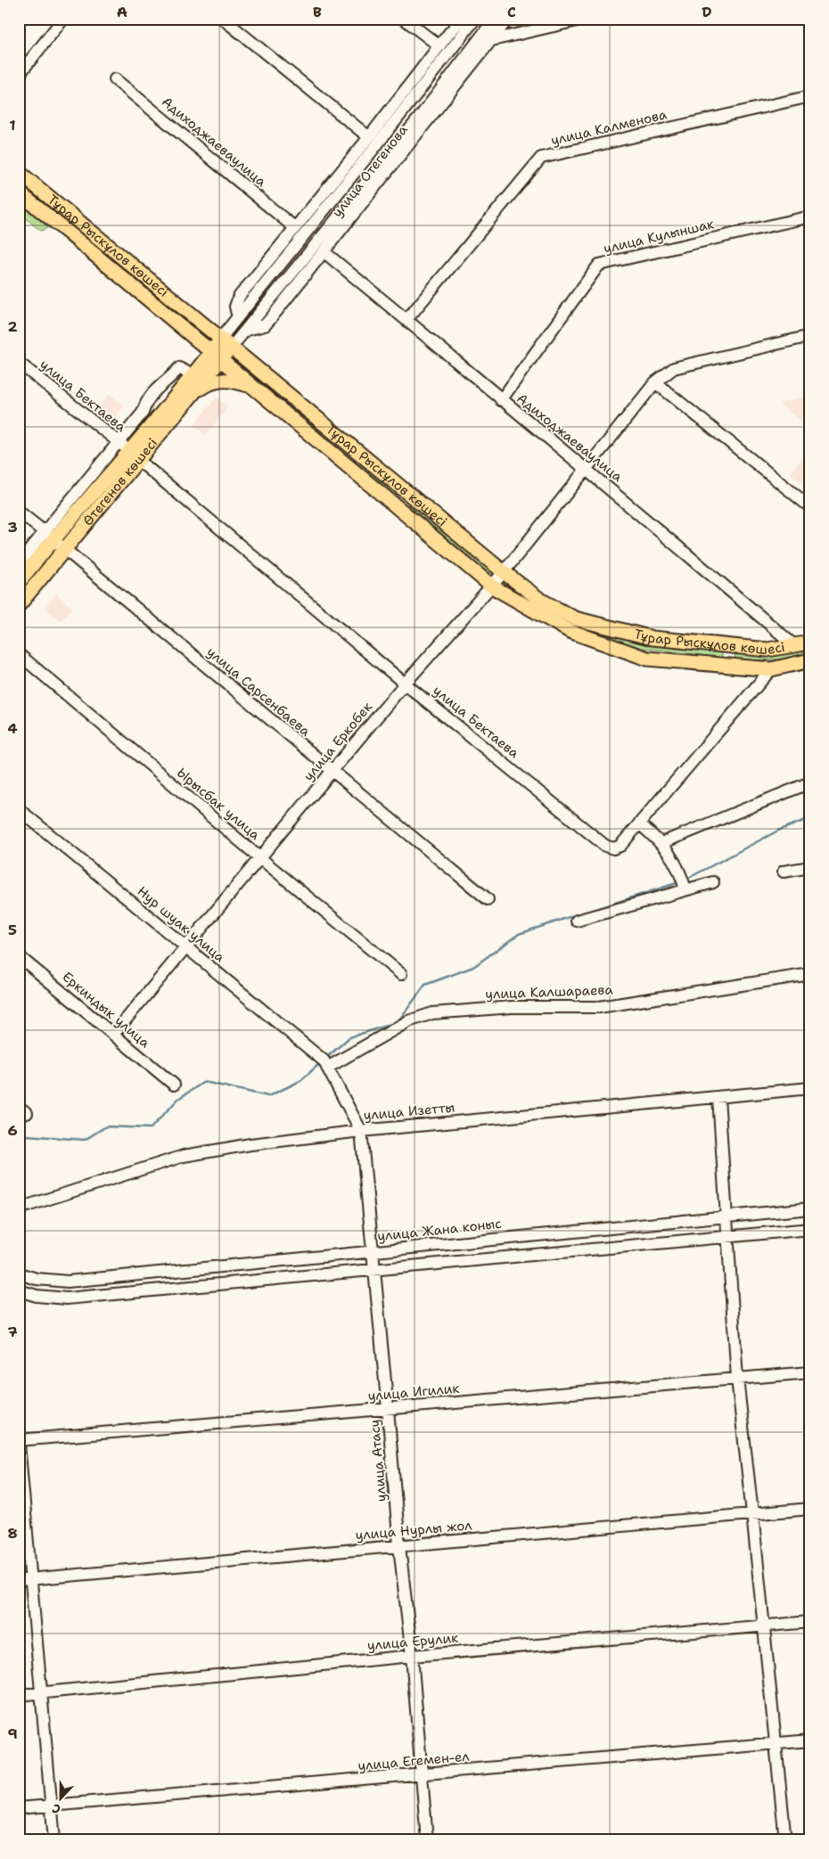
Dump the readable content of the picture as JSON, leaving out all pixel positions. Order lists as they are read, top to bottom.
{
  "streets": {
    "main road": ["Тұрар Рыскұлов көшесі", "Өтегенов көшесі"],
    "street": [
      "улица Калменова",
      "Адиходжаеваулица",
      "улица Отегенова",
      "улица Кулыншак",
      "улица Бектаева",
      "улица Сарсенбаева",
      "улица Еркобек",
      "Ырысбак улица",
      "Нур шуак улица",
      "улица Калшараева",
      "Еркиндык улица",
      "улица Изетты",
      "улица Жана коныс",
      "улица Игилик",
      "улица Атасу",
      "улица Нурлы жол",
      "улица Ерулик",
      "улица Егемен-ел"
    ]
  },
  "crossings": [
    ["улица Калменова", "Адиходжаеваулица"],
    ["Адиходжаеваулица", "улица Отегенова"],
    ["Адиходжаеваулица", "улица Кулыншак"],
    ["Адиходжаеваулица", "Тұрар Рыскұлов көшесі"],
    ["Адиходжаеваулица", "улица Еркобек"],
    ["улица Отегенова", "Тұрар Рыскұлов көшесі"],
    ["Тұрар Рыскұлов көшесі", "улица Бектаева"],
    ["Тұрар Рыскұлов көшесі", "Өтегенов көшесі"],
    ["Тұрар Рыскұлов көшесі", "улица Еркобек"],
    ["улица Бектаева", "Өтегенов көшесі"],
    ["улица Бектаева", "улица Еркобек"],
    ["Өтегенов көшесі", "улица Сарсенбаева"],
    ["улица Сарсенбаева", "улица Еркобек"],
    ["улица Еркобек", "Ырысбак улица"],
    ["улица Еркобек", "Нур шуак улица"],
    ["улица Еркобек", "Еркиндык улица"],
    ["Нур шуак улица", "улица Калшараева"],
    ["Нур шуак улица", "улица Атасу"],
    ["улица Калшараева", "улица Атасу"],
    ["улица Изетты", "улица Атасу"],
    ["улица Жана коныс", "улица Атасу"],
    ["улица Игилик", "улица Атасу"],
    ["улица Атасу", "улица Нурлы жол"],
    ["улица Атасу", "улица Ерулик"],
    ["улица Атасу", "улица Егемен-ел"]
  ],
  "north": "bottom",
  "grid": {
    "columns": [
      "A",
      "B",
      "C",
      "D"
    ],
    "rows": [
      "1",
      "2",
      "3",
      "4",
      "5",
      "6",
      "7",
      "8",
      "9"
    ]
  }
}
